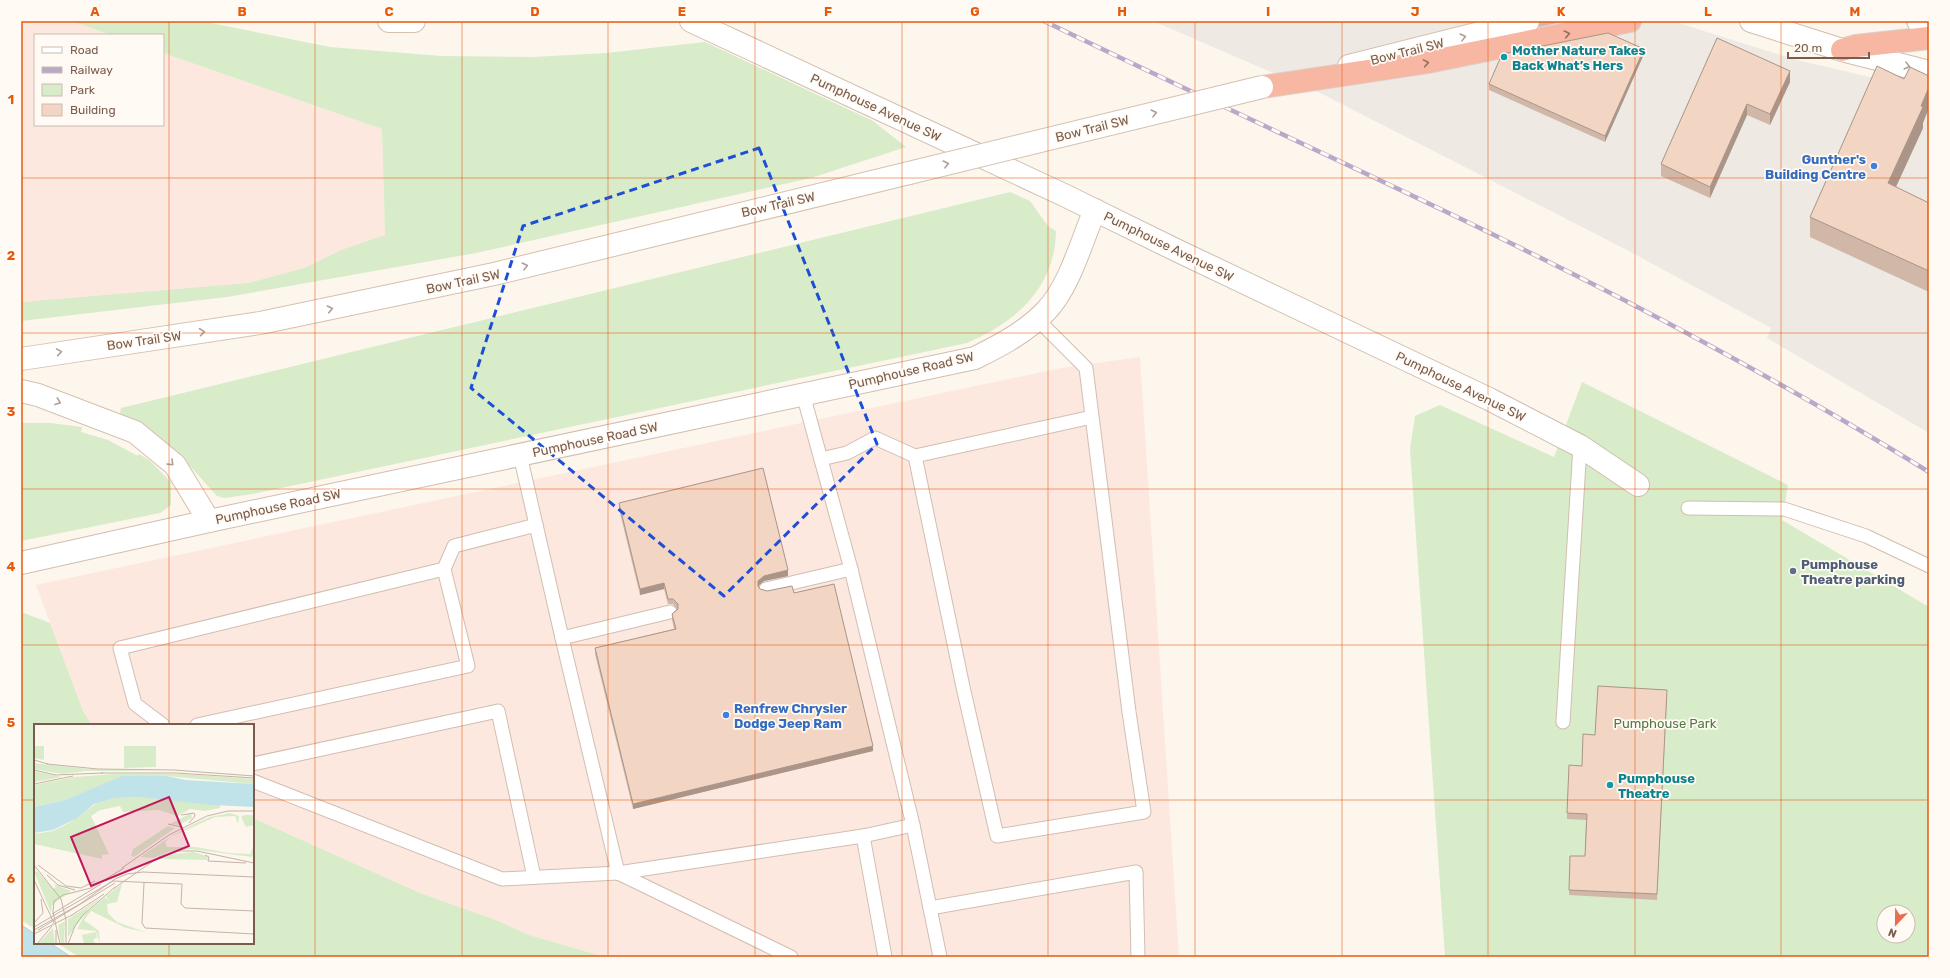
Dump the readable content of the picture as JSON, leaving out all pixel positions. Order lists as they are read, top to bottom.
{
  "streets": {
    "street": ["Bow Trail SW", "Pumphouse Avenue SW", "Pumphouse Road SW"]
  },
  "crossings": [
    ["Pumphouse Avenue SW", "Pumphouse Road SW"]
  ],
  "one_way": ["Bow Trail SW"],
  "parks": ["Pumphouse Park"],
  "places": [
    "Mother Nature Takes Back What’s Hers",
    "Gunther's Building Centre",
    "Pumphouse Theatre parking",
    "Renfrew Chrysler Dodge Jeep Ram",
    "Pumphouse Theatre"
  ],
  "legend": [
    "Road",
    "Railway",
    "Park",
    "Building"
  ],
  "scale_bar": "20 m",
  "north": "bottom",
  "grid": {
    "columns": [
      "A",
      "B",
      "C",
      "D",
      "E",
      "F",
      "G",
      "H",
      "I",
      "J",
      "K",
      "L",
      "M"
    ],
    "rows": [
      "1",
      "2",
      "3",
      "4",
      "5",
      "6"
    ]
  }
}
